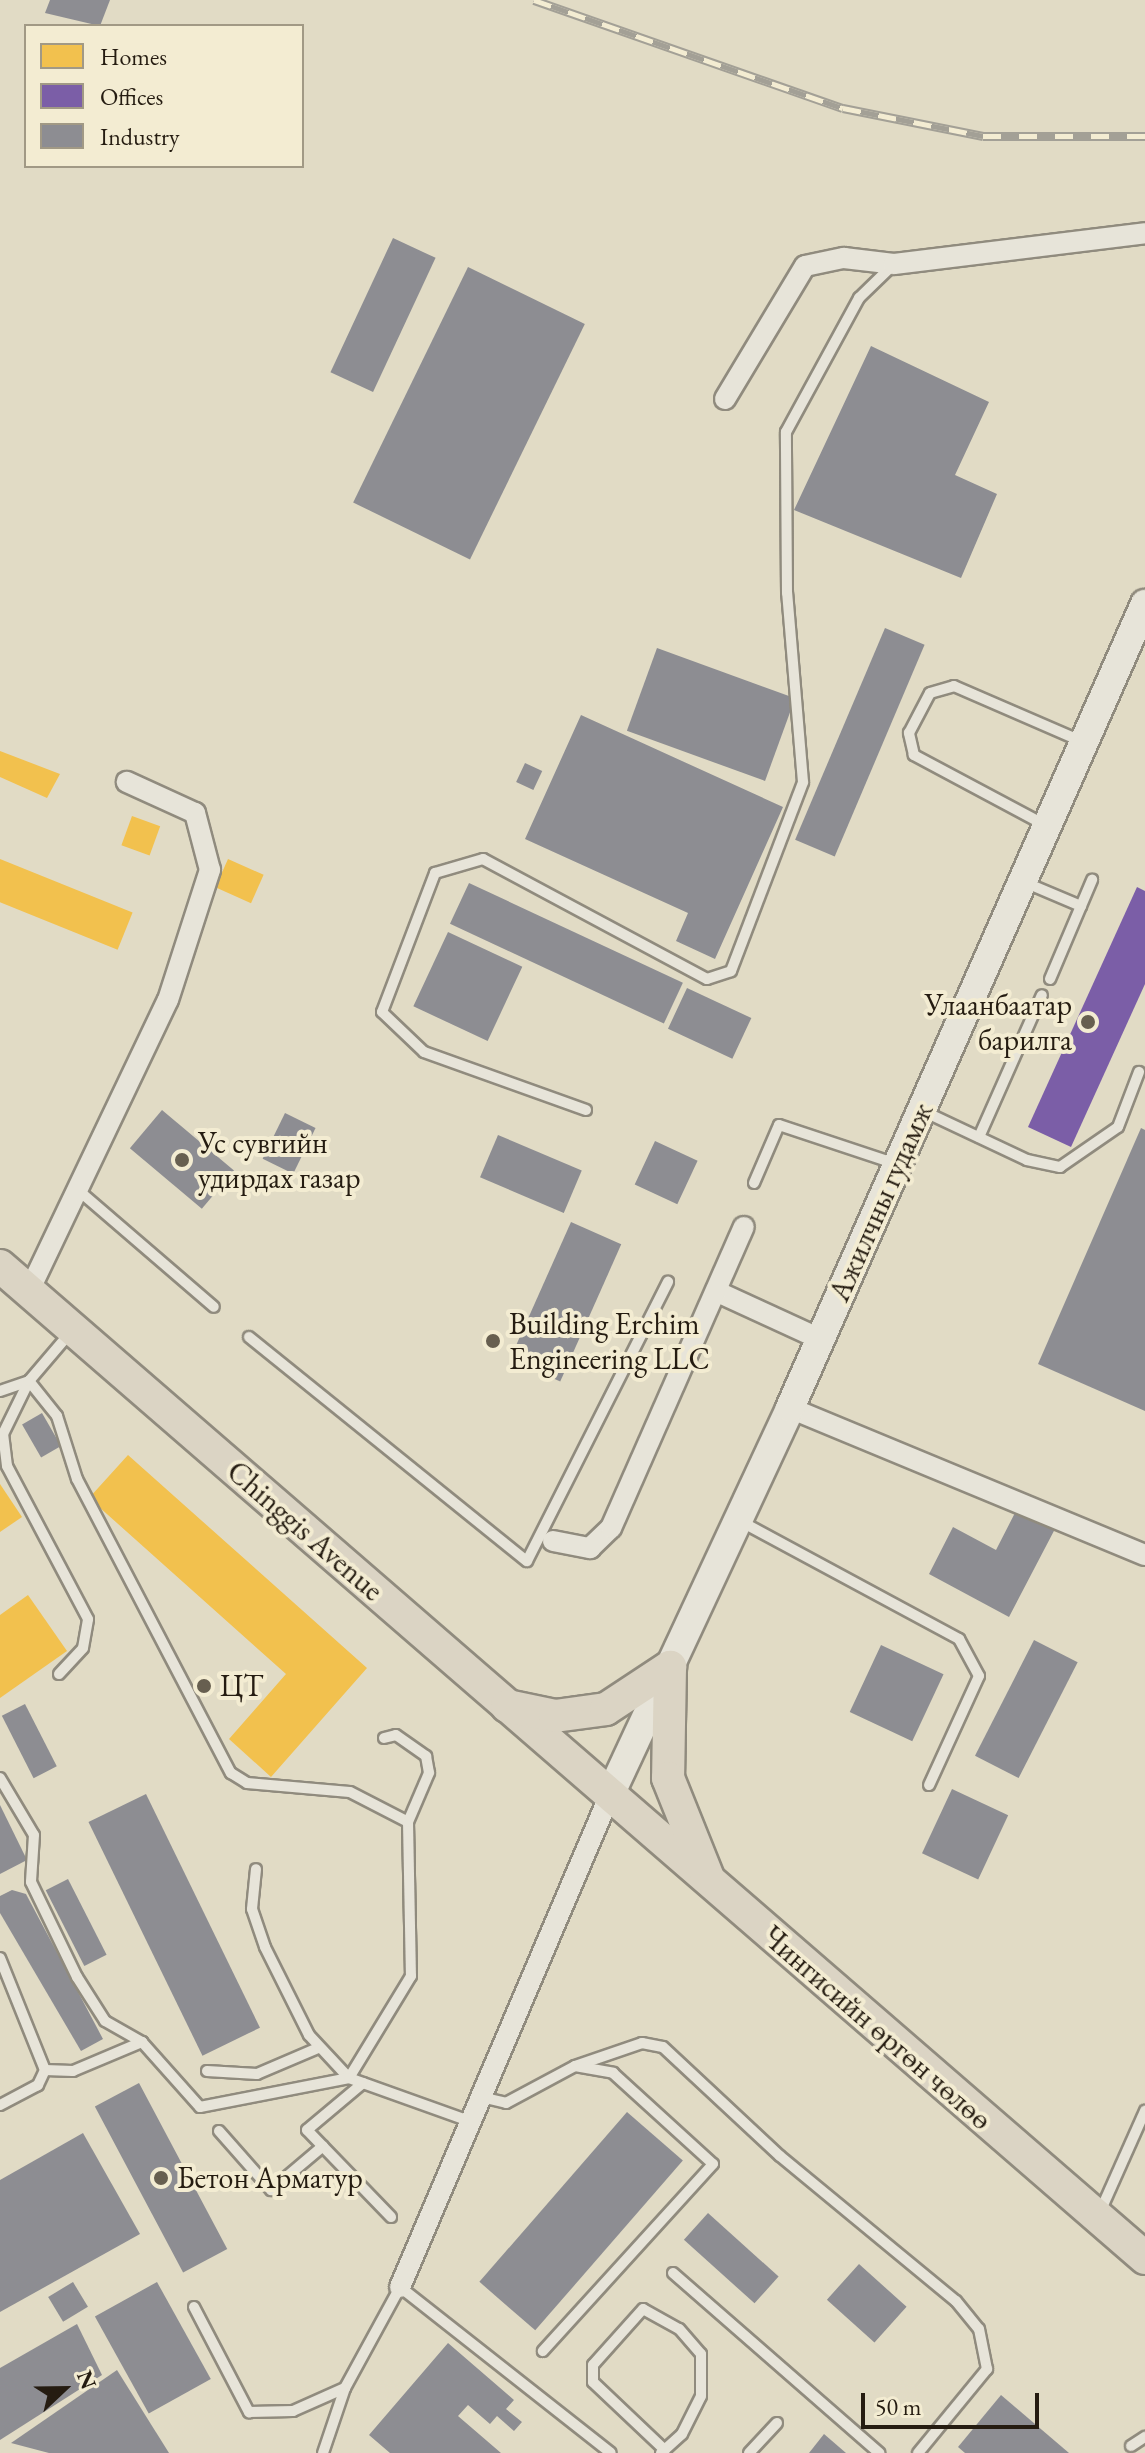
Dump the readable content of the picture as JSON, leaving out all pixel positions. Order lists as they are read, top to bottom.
{
  "streets": {
    "highway": ["Chinggis Avenue", "Чингисийн өргөн чөлөө"],
    "main road": ["Ажилчны гудамж"]
  },
  "crossings": [
    ["Ажилчны гудамж", "Chinggis Avenue"],
    ["Ажилчны гудамж", "Чингисийн өргөн чөлөө"],
    ["Chinggis Avenue", "Чингисийн өргөн чөлөө"]
  ],
  "places": [
    "Улаанбаатар барилга",
    "Ус сувгийн удирдах газар",
    "Building Erchim Engineering LLC",
    "ЦТ",
    "Бетон Арматур"
  ],
  "legend": ["Homes", "Offices", "Industry"],
  "scale_bar": "50 m",
  "north": "right"
}
